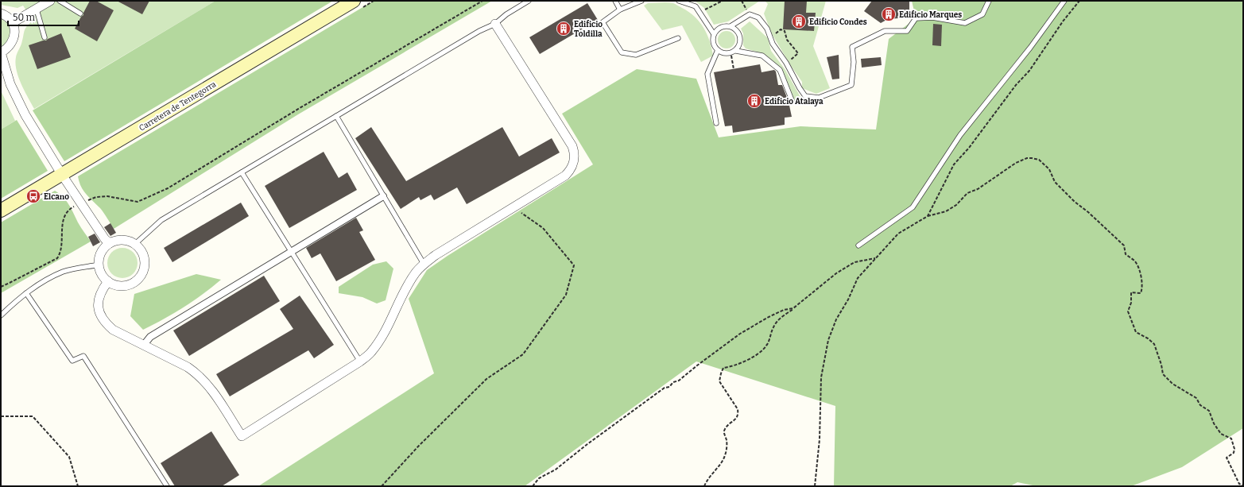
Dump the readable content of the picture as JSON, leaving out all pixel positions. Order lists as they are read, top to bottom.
{
  "streets": {
    "main road": ["Carretera de Tentegorra"]
  },
  "places": {
    "building": [
      "Edificio Marques",
      "Edificio Condes",
      "Edificio Toldilla",
      "Edificio Atalaya"
    ],
    "bus stop": ["Elcano"]
  },
  "scale_bar": "50 m"
}
